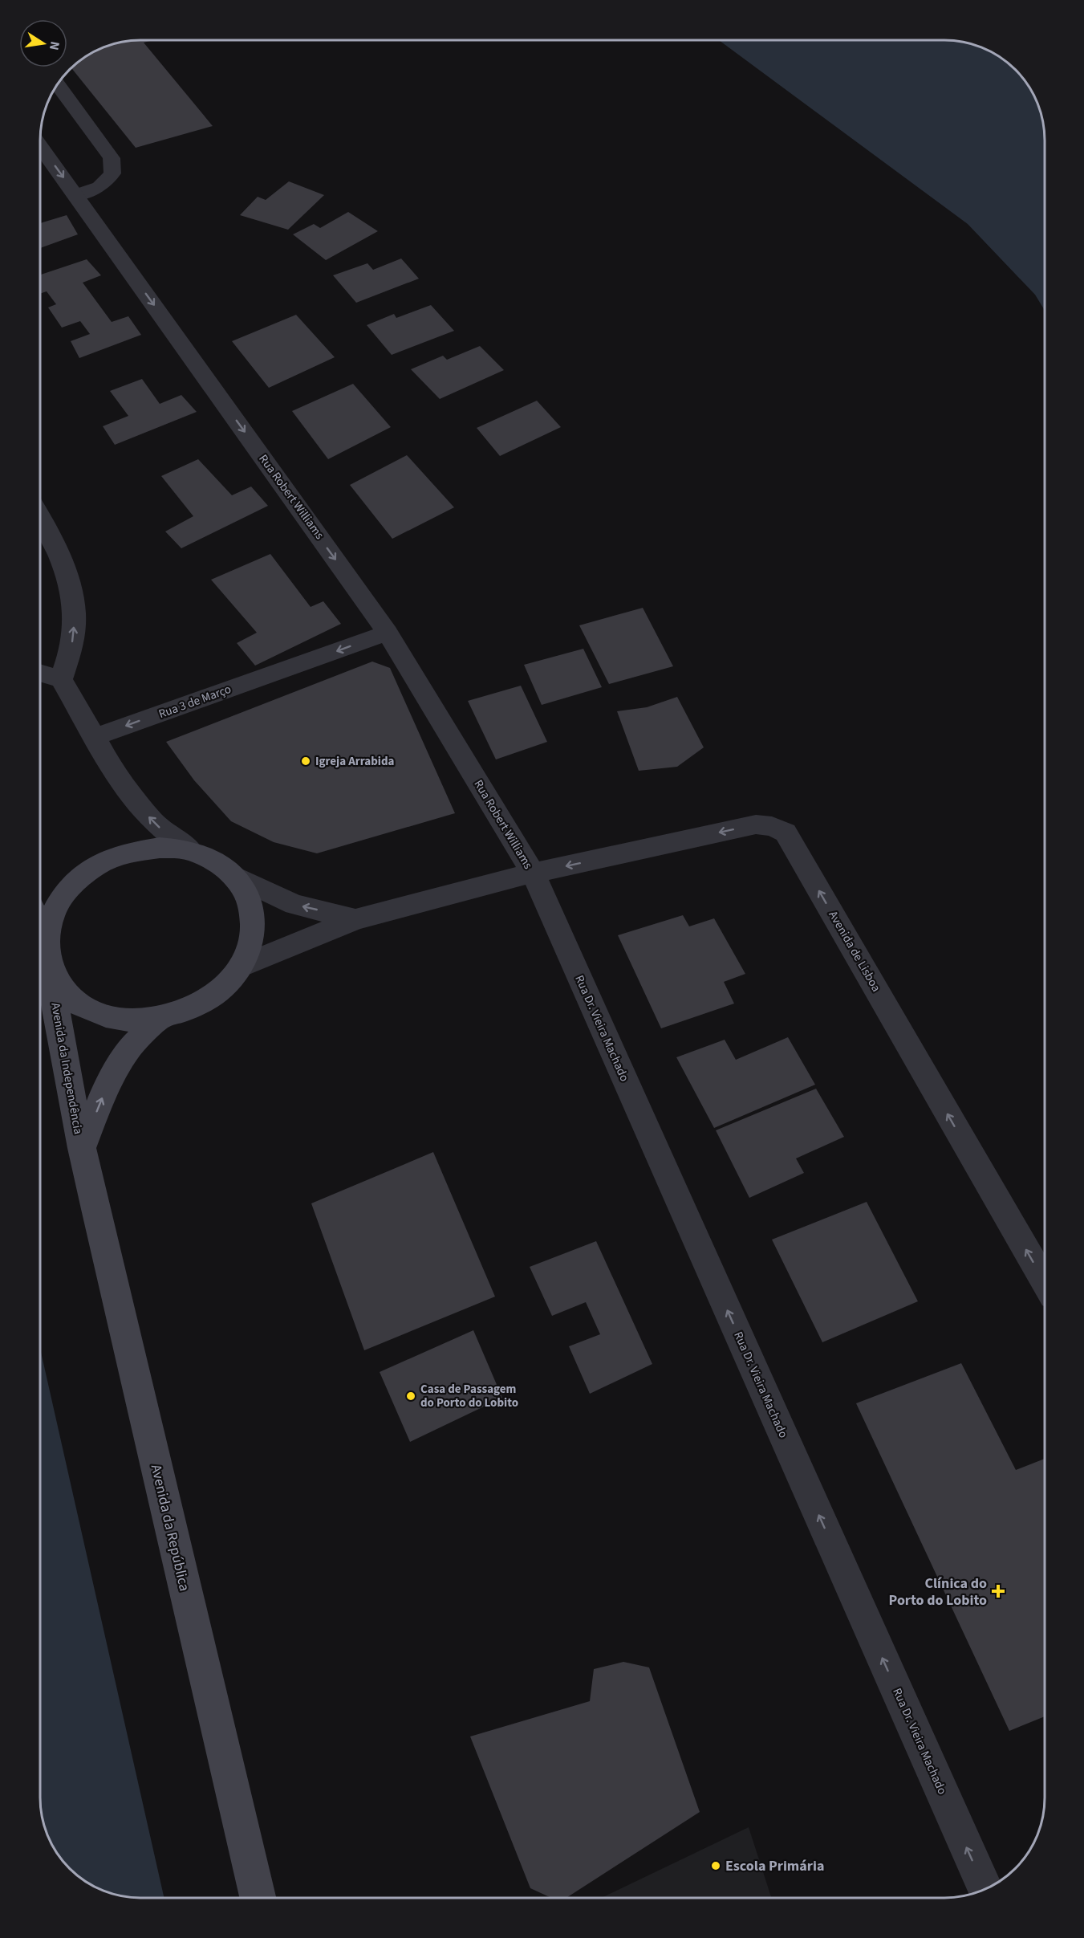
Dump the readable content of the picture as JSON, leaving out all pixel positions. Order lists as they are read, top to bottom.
{
  "streets": {
    "street": [
      "Rua Robert Williams",
      "Rua 3 de Março",
      "Avenida de Lisboa",
      "Rua Dr. Vieira Machado",
      "Avenida da Independência",
      "Avenida da República"
    ]
  },
  "crossings": [
    ["Rua Robert Williams", "Rua 3 de Março"],
    ["Rua Robert Williams", "Avenida de Lisboa"],
    ["Rua Robert Williams", "Rua Dr. Vieira Machado"],
    ["Avenida de Lisboa", "Rua Dr. Vieira Machado"],
    ["Avenida da Independência", "Avenida da República"]
  ],
  "one_way": [
    "Rua Robert Williams",
    "Rua 3 de Março",
    "Avenida de Lisboa",
    "Rua Dr. Vieira Machado"
  ],
  "places": {
    "other": ["Igreja Arrabida", "Casa de Passagem do Porto do Lobito", "Escola Primária"],
    "health": ["Clínica do Porto do Lobito"]
  },
  "north": "right"
}
